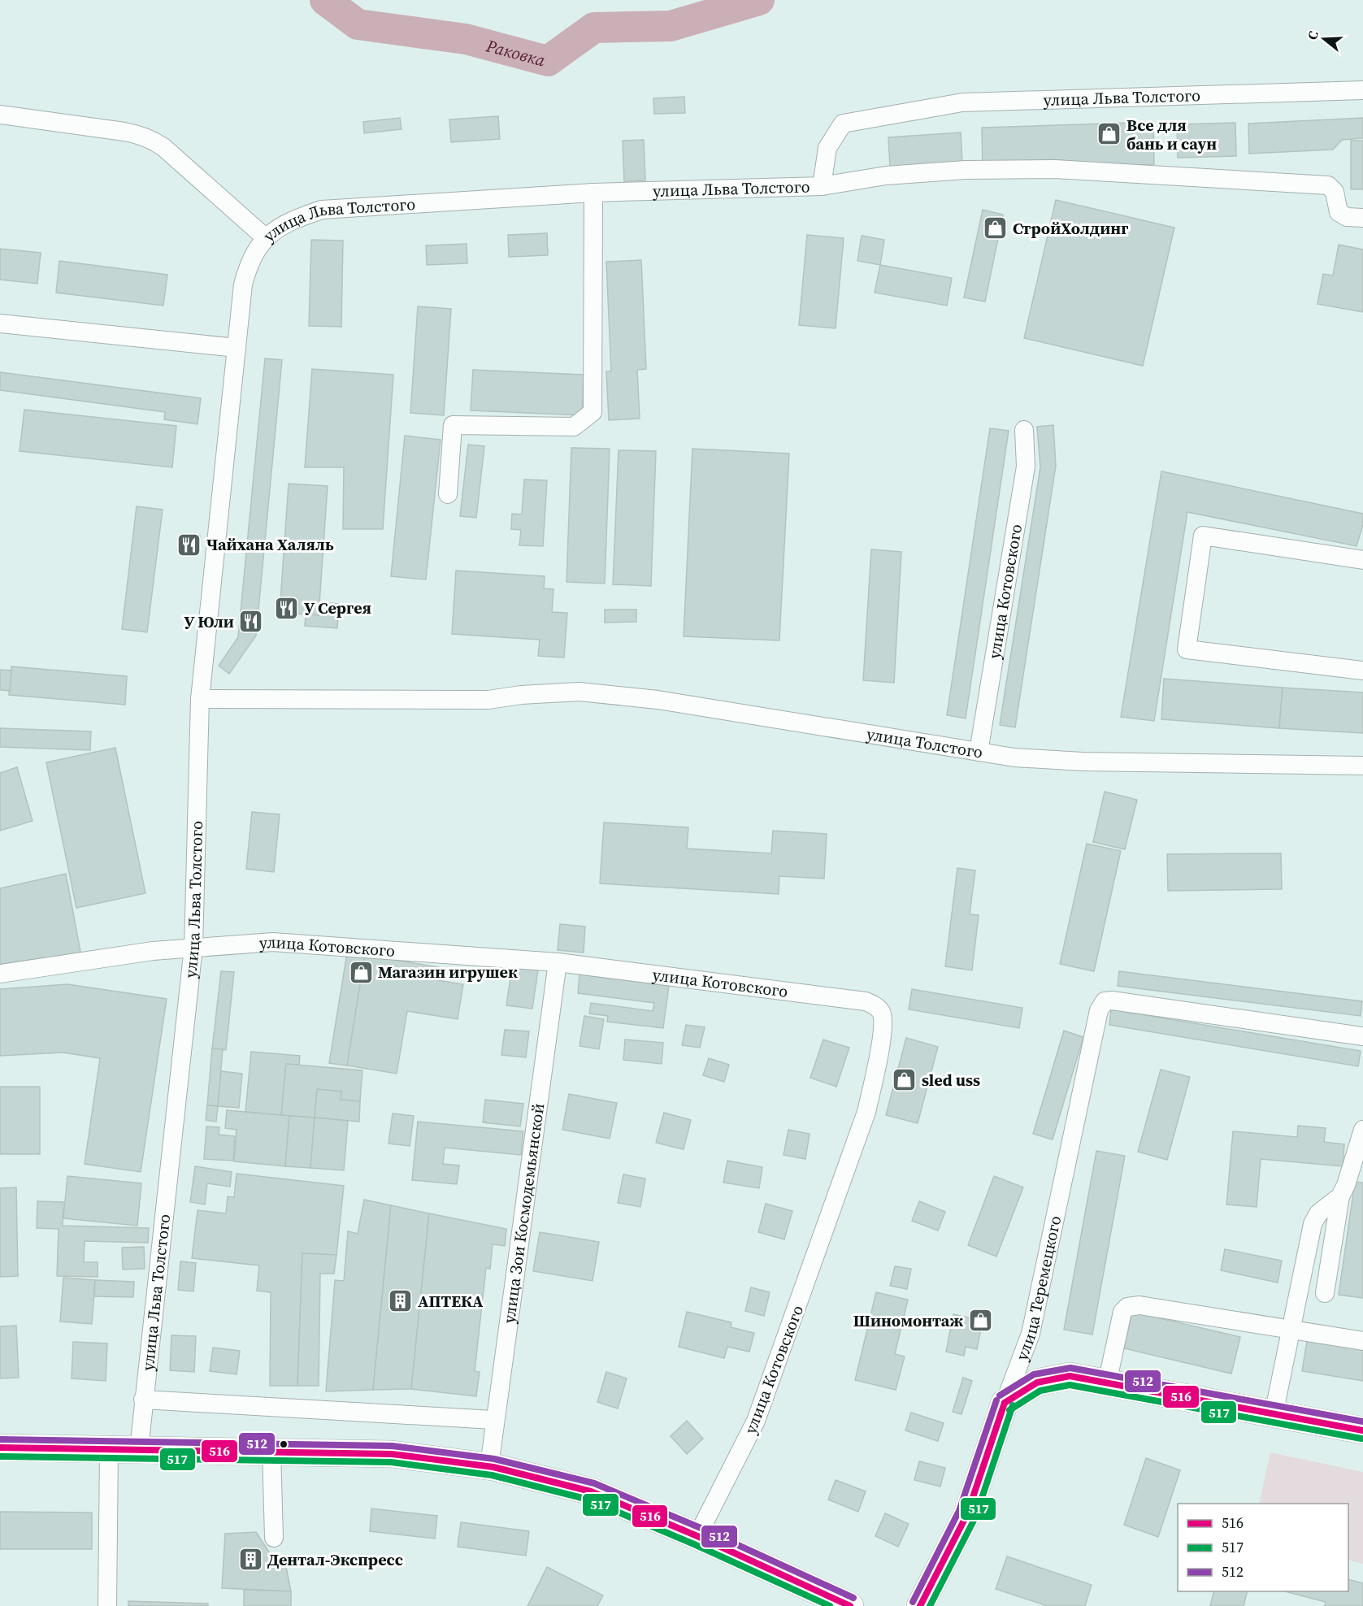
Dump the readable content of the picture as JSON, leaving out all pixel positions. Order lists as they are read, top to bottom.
{
  "streets": {
    "highway": ["улица Теремецкого"],
    "street": [
      "улица Льва Толстого",
      "улица Котовского",
      "улица Толстого",
      "улица Зои Космодемьянской"
    ]
  },
  "crossings": [
    ["улица Льва Толстого", "улица Котовского"],
    ["улица Льва Толстого", "улица Толстого"],
    ["улица Котовского", "улица Толстого"],
    ["улица Котовского", "улица Зои Космодемьянской"]
  ],
  "water": ["Раковка"],
  "places": {
    "shop": [
      "Все для бань и саун",
      "СтройХолдинг",
      "Магазин игрушек",
      "sled uss",
      "Шиномонтаж"
    ],
    "restaurant": ["Чайхана Халяль", "У Сергея", "У Юли"],
    "building": ["АПТЕКА", "Дентал-Экспресс"]
  },
  "lines": ["transit line 512", "transit line 516", "transit line 517"],
  "legend": ["516", "517", "512"],
  "north": "left"
}
